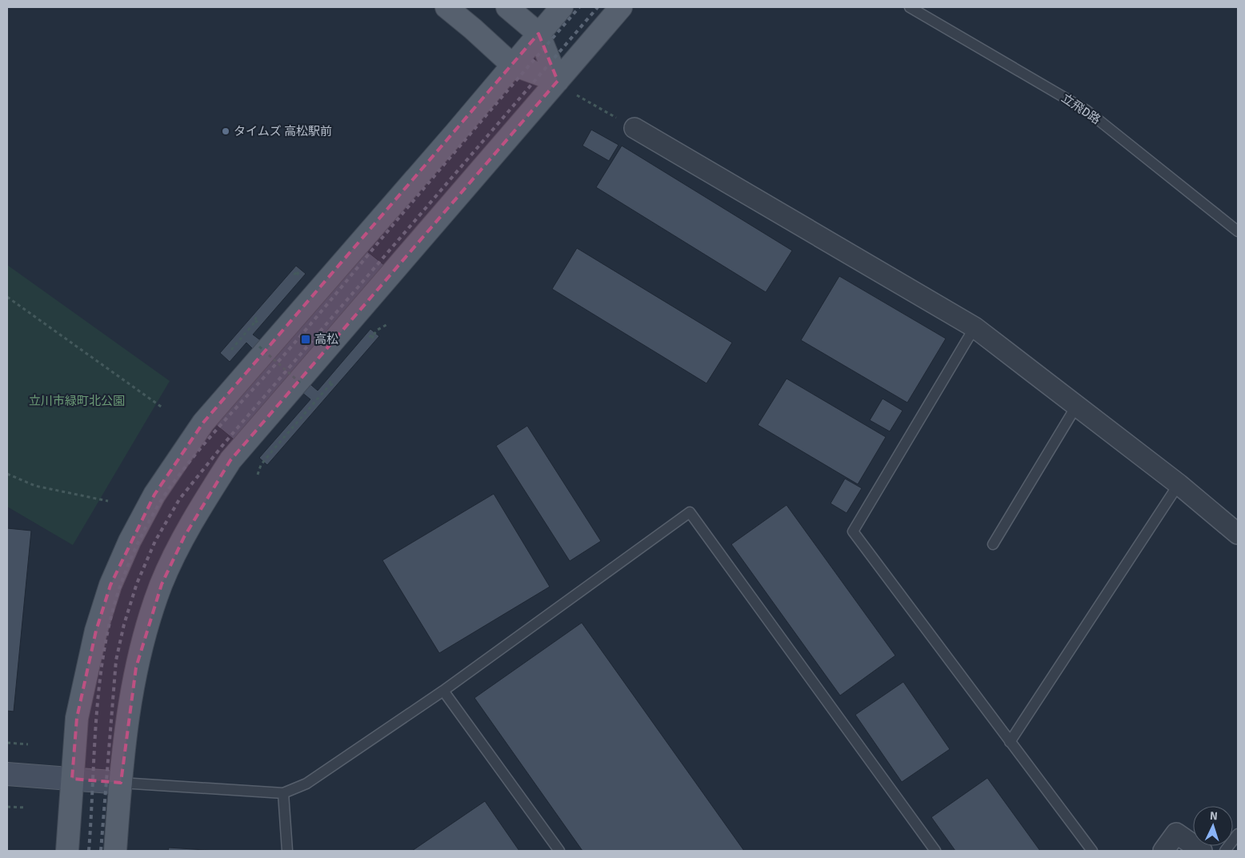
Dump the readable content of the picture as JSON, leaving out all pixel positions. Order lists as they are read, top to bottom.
{
  "streets": {
    "lane": ["立飛D路"]
  },
  "parks": ["立川市緑町北公園"],
  "places": {
    "other": ["タイムズ 高松駅前"],
    "transit": ["高松"]
  },
  "north": "top"
}
